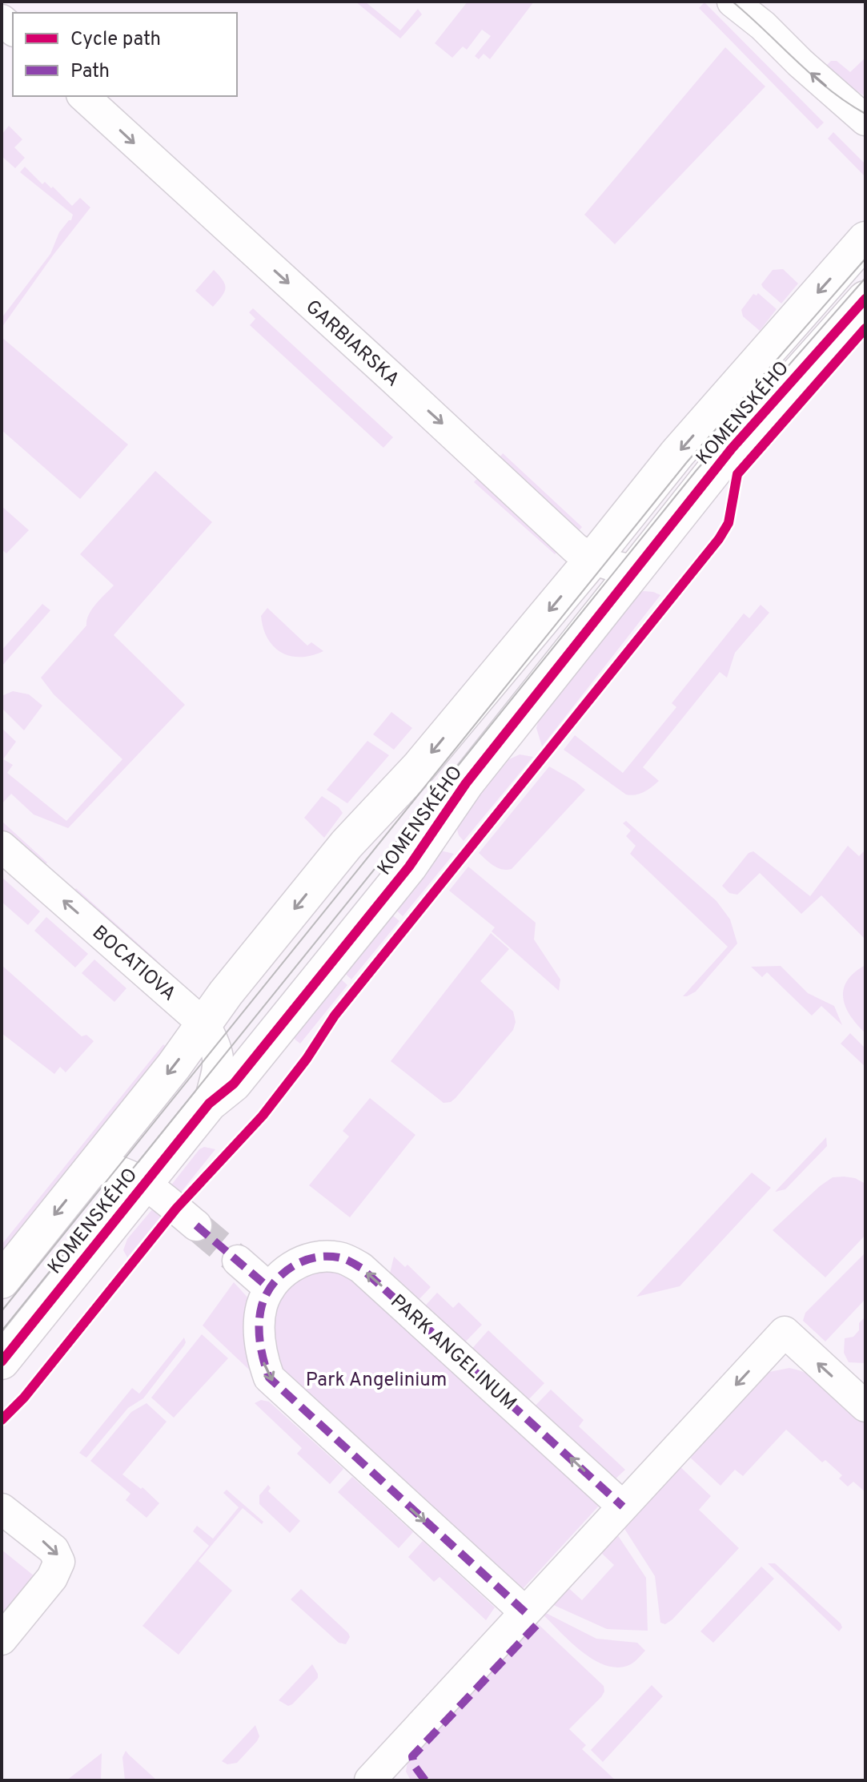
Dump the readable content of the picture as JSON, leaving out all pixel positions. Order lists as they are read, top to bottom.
{
  "streets": {
    "street": [
      "GARBIARSKA",
      "KOMENSKÉHO",
      "BOCATIOVA",
      "PARK ANGELINUM"
    ]
  },
  "crossings": [
    ["GARBIARSKA", "KOMENSKÉHO"],
    ["KOMENSKÉHO", "BOCATIOVA"]
  ],
  "one_way": ["GARBIARSKA", "BOCATIOVA"],
  "parks": ["Park Angelinium"],
  "legend": ["Cycle path", "Path"]
}
